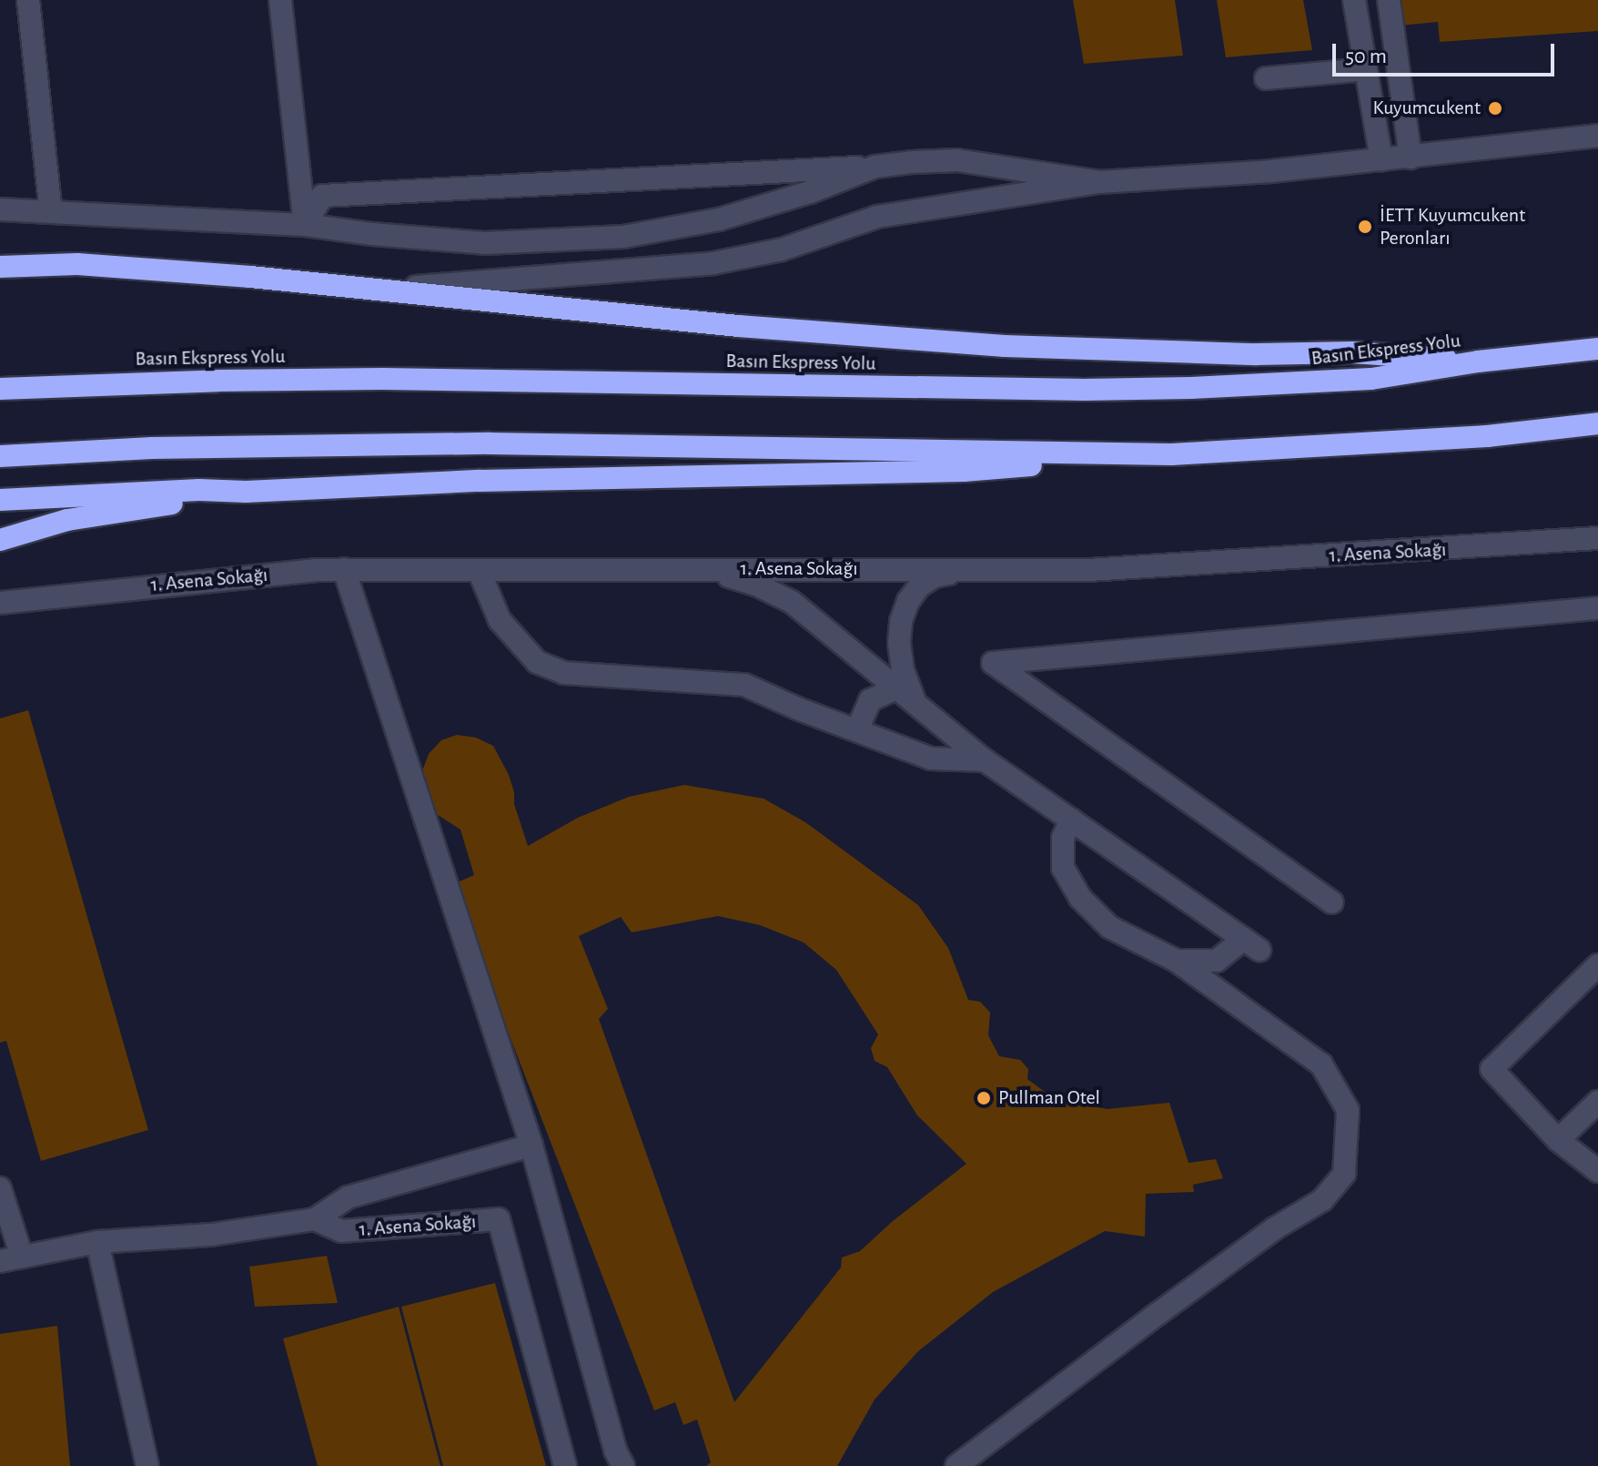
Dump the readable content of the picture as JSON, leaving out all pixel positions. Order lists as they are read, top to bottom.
{
  "streets": {
    "highway": ["Basın Ekspress Yolu"],
    "street": ["1. Asena Sokağı"]
  },
  "places": ["Kuyumcukent", "İETT Kuyumcukent Peronları", "Pullman Otel"],
  "scale_bar": "50 m"
}
